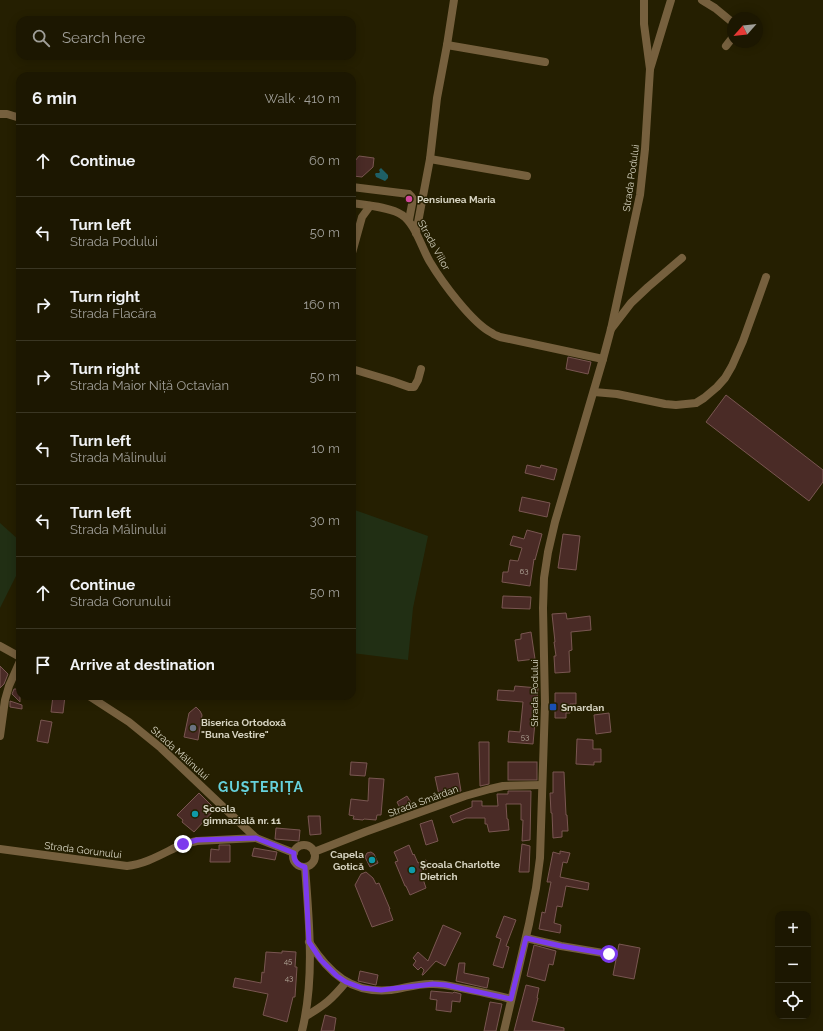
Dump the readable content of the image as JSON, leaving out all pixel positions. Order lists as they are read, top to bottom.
{
  "streets": {
    "street": [
      "Strada Podului",
      "Strada Viilor",
      "Strada Mălinului",
      "Strada Smârdan",
      "Strada Gorunului"
    ]
  },
  "crossings": [
    ["Strada Podului", "Strada Viilor"],
    ["Strada Podului", "Strada Smârdan"],
    ["Strada Mălinului", "Strada Smârdan"],
    ["Strada Mălinului", "Strada Gorunului"]
  ],
  "districts": ["GUȘTERIȚA"],
  "places": {
    "other": [
      "Pensiunea Maria",
      "Biserica Ortodoxă \"Buna Vestire\"",
      "Școala gimnazială nr. 11",
      "Capela Gotică",
      "Școala Charlotte Dietrich"
    ],
    "transit": ["Smardan"]
  },
  "house_numbers": [
    "63",
    "53",
    "45",
    "43"
  ],
  "north": "bottom left",
  "page": {
    "search": "Search here",
    "heading": ["6 min", "Walk · 410 m"],
    "list": [
      ["Continue", "60 m"],
      ["Turn left", "Strada Podului", "50 m"],
      ["Turn right", "Strada Flacăra", "160 m"],
      ["Turn right", "Strada Maior Niță Octavian", "50 m"],
      ["Turn left", "Strada Mălinului", "10 m"],
      ["Turn left", "Strada Mălinului", "30 m"],
      ["Continue", "Strada Gorunului", "50 m"],
      "Arrive at destination"
    ],
    "map_buttons": ["+", "−"]
  }
}
